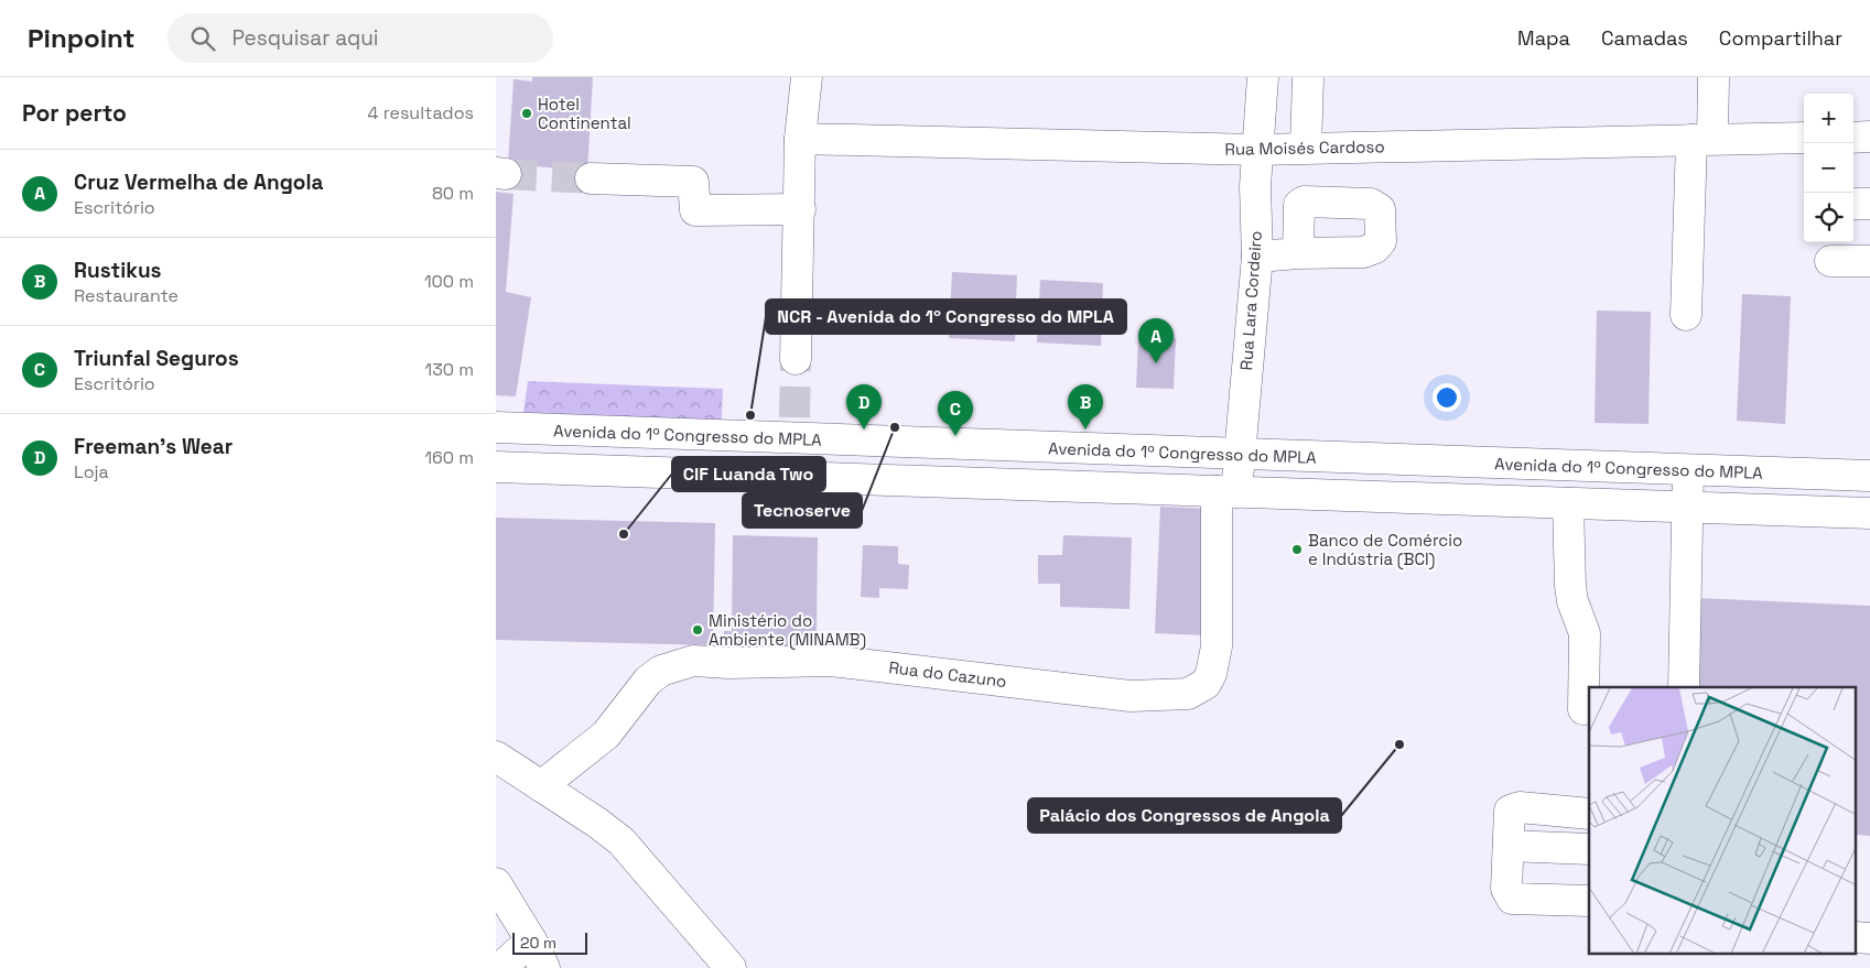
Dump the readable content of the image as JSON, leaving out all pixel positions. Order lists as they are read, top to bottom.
{
  "streets": {
    "street": [
      "Rua Moisés Cardoso",
      "Rua Lara Cordeiro",
      "Avenida do 1º Congresso do MPLA",
      "Rua do Cazuno"
    ]
  },
  "crossings": [
    ["Rua Moisés Cardoso", "Rua Lara Cordeiro"],
    ["Rua Lara Cordeiro", "Avenida do 1º Congresso do MPLA"],
    ["Rua Lara Cordeiro", "Rua do Cazuno"]
  ],
  "places": [
    "Hotel Continental",
    "NCR - Avenida do 1º Congresso do MPLA",
    "Tecnoserve",
    "CIF Luanda Two",
    "Banco de Comércio e Indústria (BCI)",
    "Ministério do Ambiente (MINAMB)",
    "Palácio dos Congressos de Angola"
  ],
  "scale_bar": "20 m",
  "page": {
    "header": "Pinpoint",
    "search": "Pesquisar aqui",
    "nav": ["Mapa", "Camadas", "Compartilhar"],
    "heading": ["Por perto", "4 resultados"],
    "map_buttons": ["+", "−"],
    "list": [
      {
        "mark": "A",
        "name": "Cruz Vermelha de Angola",
        "note": "Escritório",
        "value": "80 m"
      },
      {
        "mark": "B",
        "name": "Rustikus",
        "note": "Restaurante",
        "value": "100 m"
      },
      {
        "mark": "C",
        "name": "Triunfal Seguros",
        "note": "Escritório",
        "value": "130 m"
      },
      {
        "mark": "D",
        "name": "Freeman's Wear",
        "note": "Loja",
        "value": "160 m"
      }
    ],
    "pins": [
      "A",
      "B",
      "D",
      "C"
    ],
    "scale": "20 m"
  }
}
